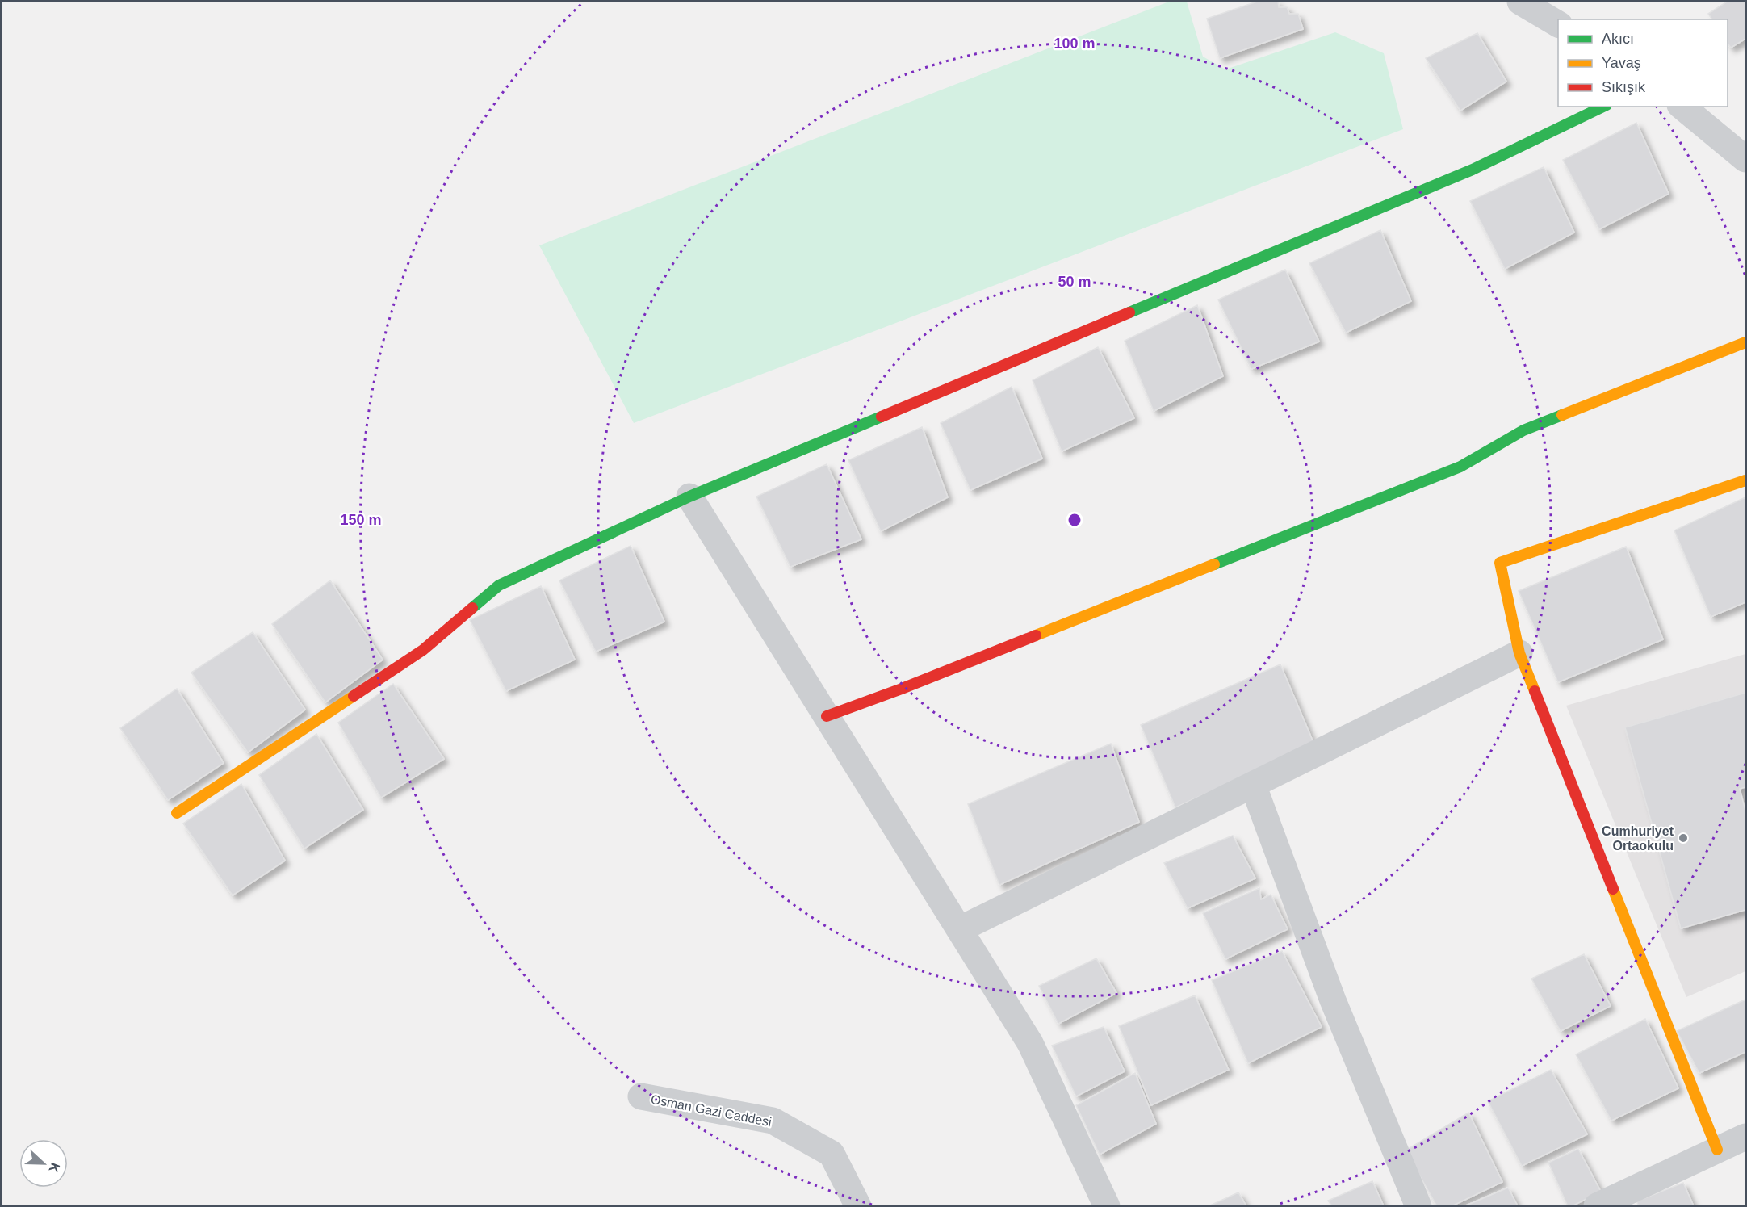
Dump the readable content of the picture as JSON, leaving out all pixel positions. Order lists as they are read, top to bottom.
{
  "streets": {
    "street": ["Osman Gazi Caddesi"]
  },
  "places": ["Cumhuriyet Ortaokulu"],
  "legend": ["Akıcı", "Yavaş", "Sıkışık"],
  "north": "right",
  "rings": ["100 m", "50 m", "150 m"]
}
